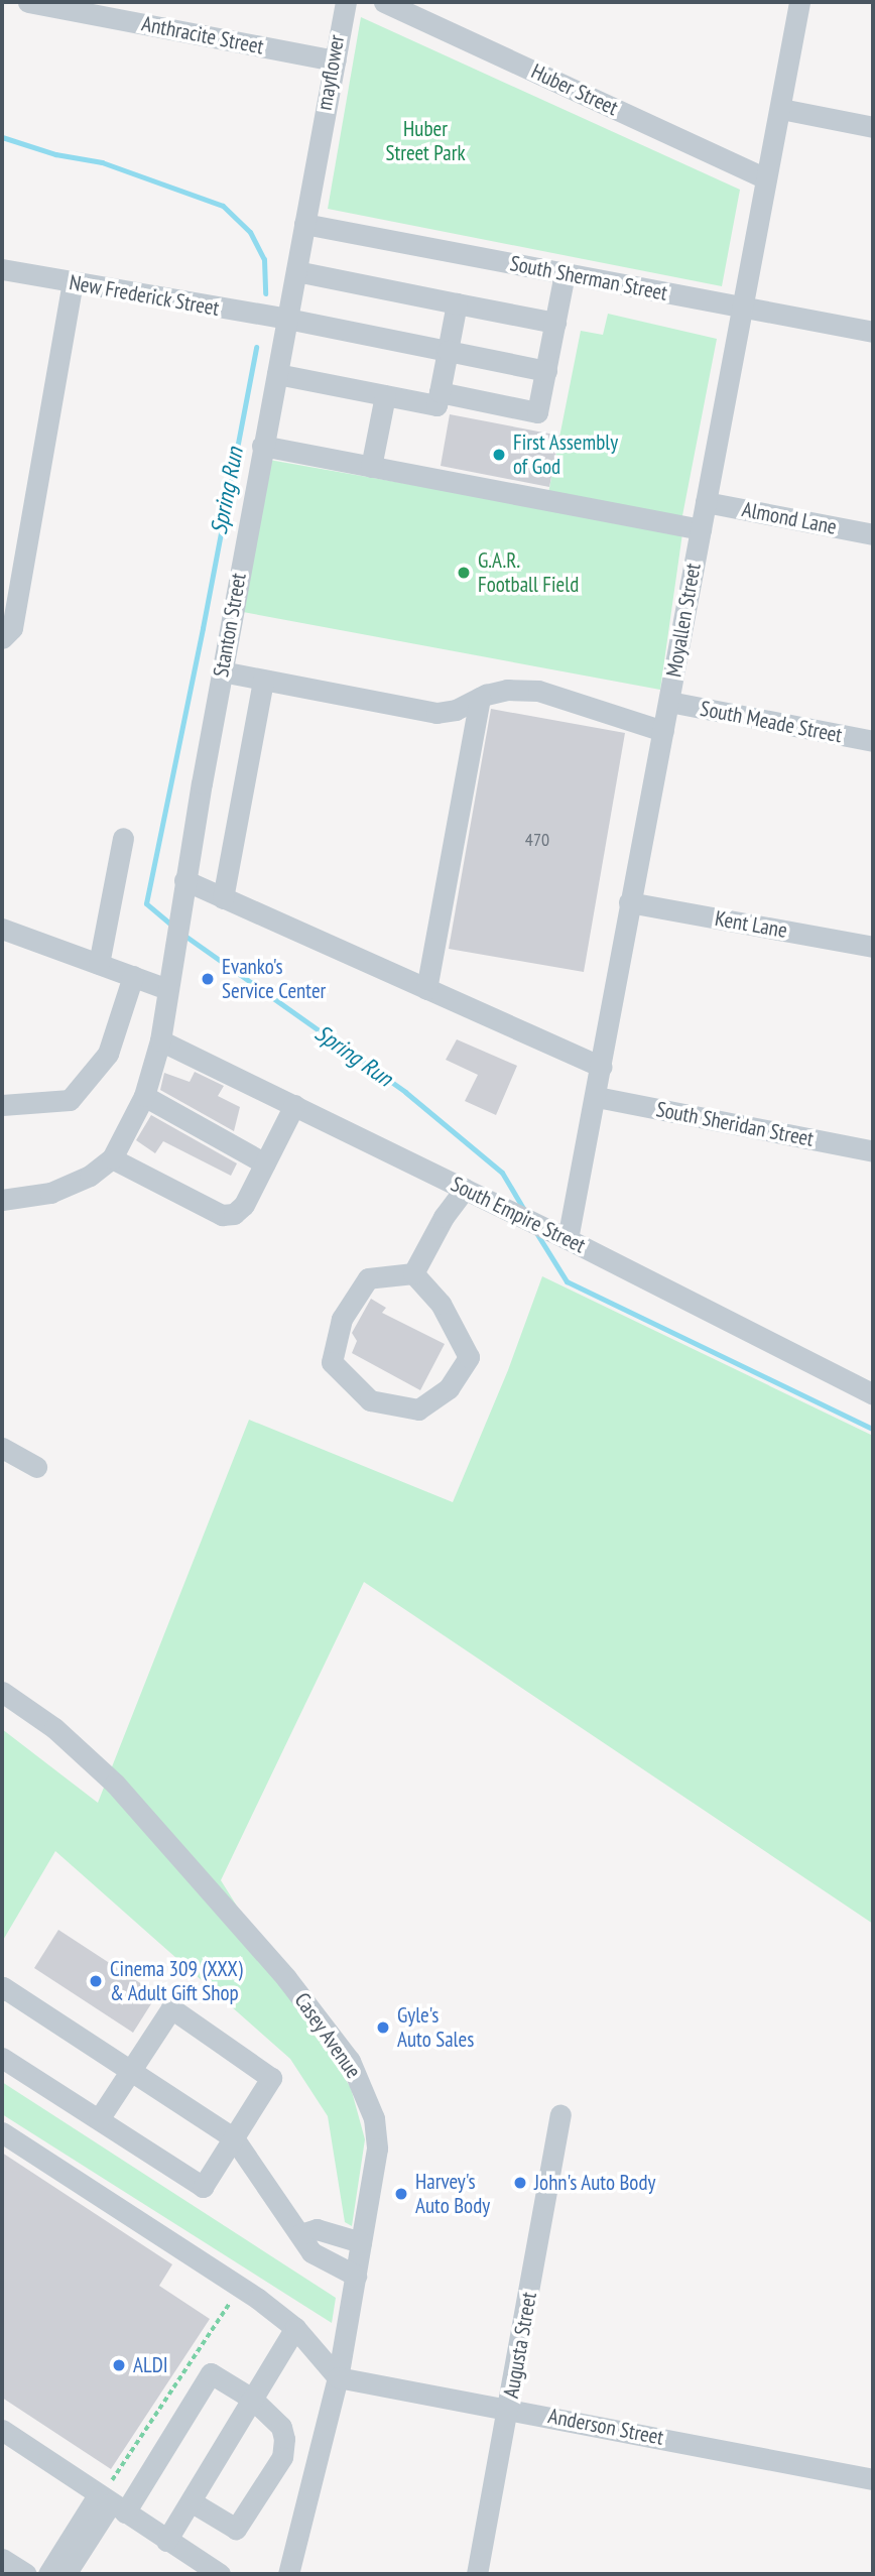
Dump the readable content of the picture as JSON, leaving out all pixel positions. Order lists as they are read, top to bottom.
{
  "streets": {
    "street": [
      "Anthracite Street",
      "Huber Street",
      "South Sherman Street",
      "New Frederick Street",
      "Almond Lane",
      "Moyallen Street",
      "Stanton Street",
      "South Meade Street",
      "Kent Lane",
      "South Sheridan Street",
      "South Empire Street",
      "Casey Avenue",
      "Augusta Street",
      "Anderson Street"
    ]
  },
  "crossings": [
    ["Anthracite Street", "Stanton Street"],
    ["Huber Street", "Moyallen Street"],
    ["South Sherman Street", "Moyallen Street"],
    ["South Sherman Street", "Stanton Street"],
    ["New Frederick Street", "Stanton Street"],
    ["Almond Lane", "Moyallen Street"],
    ["Moyallen Street", "South Meade Street"],
    ["Moyallen Street", "Kent Lane"],
    ["Moyallen Street", "South Sheridan Street"],
    ["Moyallen Street", "South Empire Street"],
    ["Stanton Street", "South Empire Street"],
    ["Casey Avenue", "Anderson Street"],
    ["Augusta Street", "Anderson Street"]
  ],
  "water": ["Spring Run"],
  "parks": ["Huber Street Park"],
  "places": [
    "First Assembly of God",
    "G.A.R. Football Field",
    "Evanko's Service Center",
    "Cinema 309 (XXX) & Adult Gift Shop",
    "Gyle's Auto Sales",
    "John's Auto Body",
    "Harvey's Auto Body",
    "ALDI"
  ],
  "house_numbers": ["470"]
}
